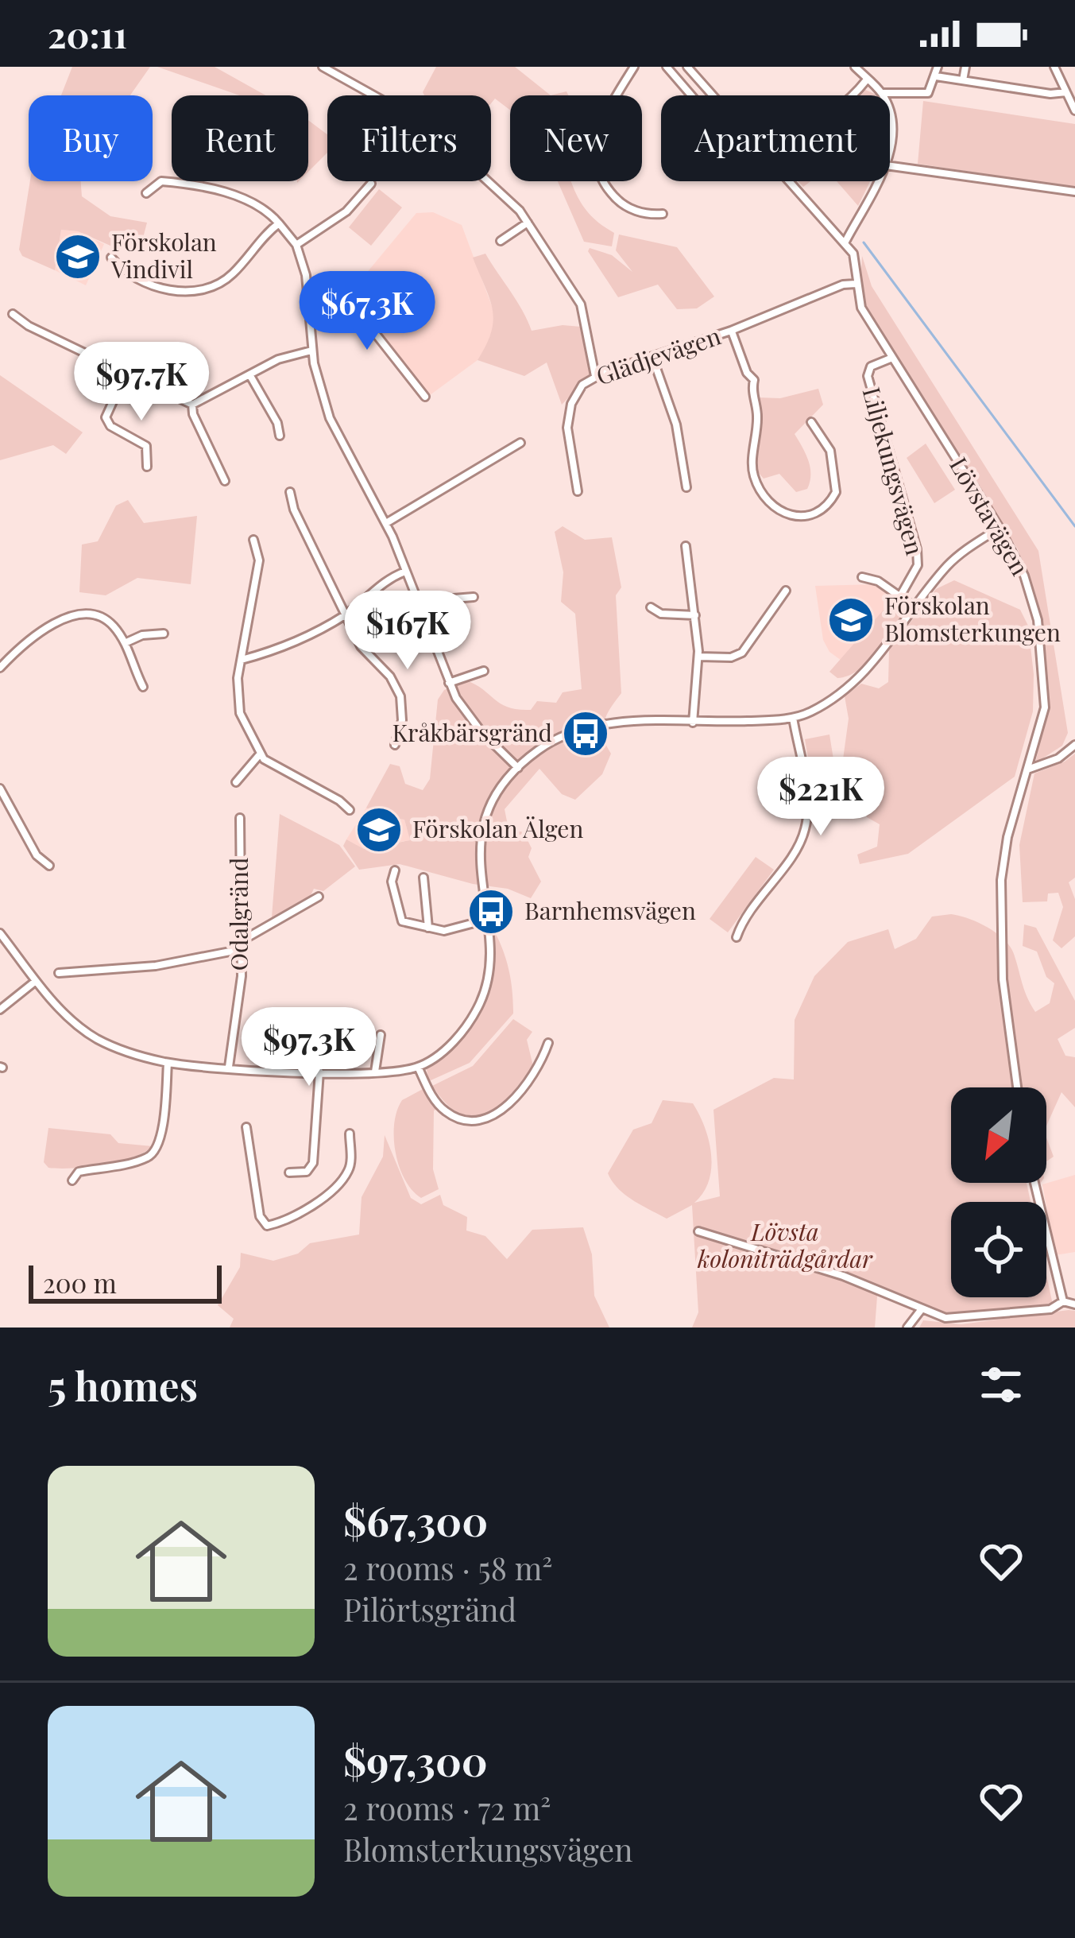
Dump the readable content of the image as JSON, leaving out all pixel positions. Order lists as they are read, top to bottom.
{
  "streets": {
    "street": [
      "Glädjevägen",
      "Liljekungsvägen",
      "Lövstavägen",
      "Odalgränd"
    ]
  },
  "crossings": [
    ["Glädjevägen", "Lövstavägen"],
    ["Liljekungsvägen", "Lövstavägen"]
  ],
  "parks": ["Lövsta koloniträdgårdar"],
  "places": {
    "school or university": ["Förskolan Vindivil", "Förskolan Blomsterkungen", "Förskolan Älgen"],
    "bus stop": ["Kråkbärsgränd", "Barnhemsvägen"]
  },
  "scale_bar": "200 m",
  "north": "bottom left",
  "page": {
    "status": "20:11",
    "chip": [
      "Buy",
      "Rent",
      "Filters",
      "New",
      "Apartment"
    ],
    "price": [
      "$67.3K",
      "$97.7K",
      "$167K",
      "$221K",
      "$97.3K"
    ],
    "scale": "200 m",
    "heading": "5 homes",
    "list": [
      {
        "name": "$67,300",
        "note": "2 rooms · 58 m² · Pilörtsgränd"
      },
      {
        "name": "$97,300",
        "note": "2 rooms · 72 m² · Blomsterkungsvägen"
      }
    ]
  }
}
